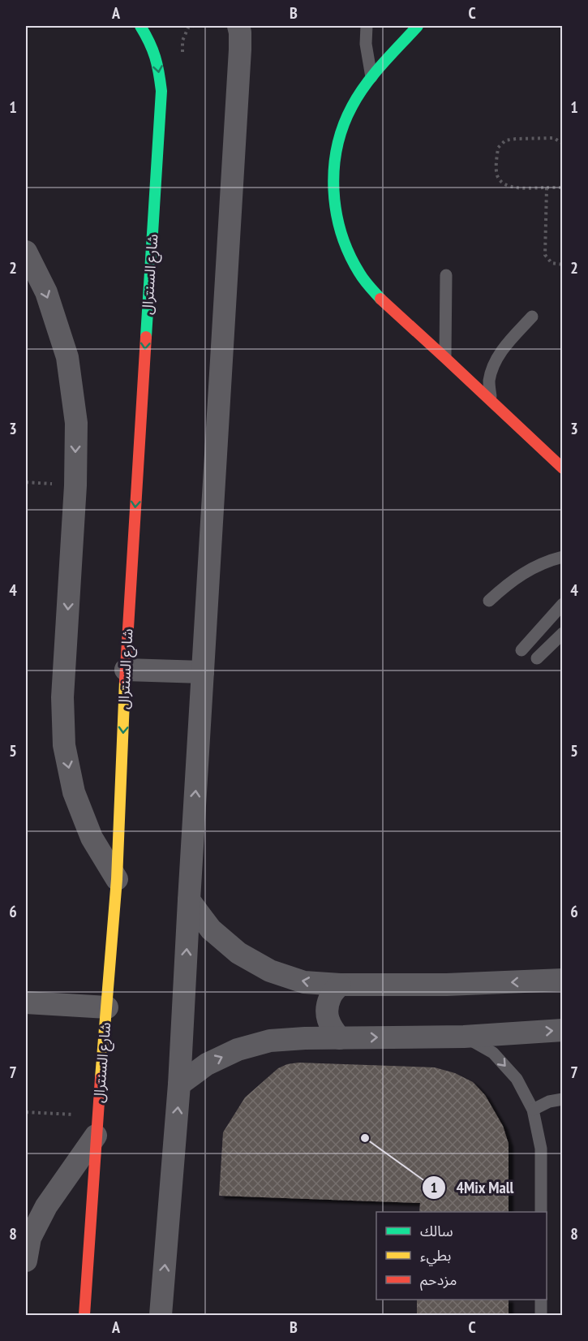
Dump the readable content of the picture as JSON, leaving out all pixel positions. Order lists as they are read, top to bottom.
{
  "streets": {
    "street": ["شارع السنترال"]
  },
  "places": ["4Mix Mall"],
  "legend": ["سالك", "بطيء", "مزدحم"],
  "grid": {
    "columns": ["A", "B", "C"],
    "rows": [
      "1",
      "2",
      "3",
      "4",
      "5",
      "6",
      "7",
      "8"
    ]
  }
}
